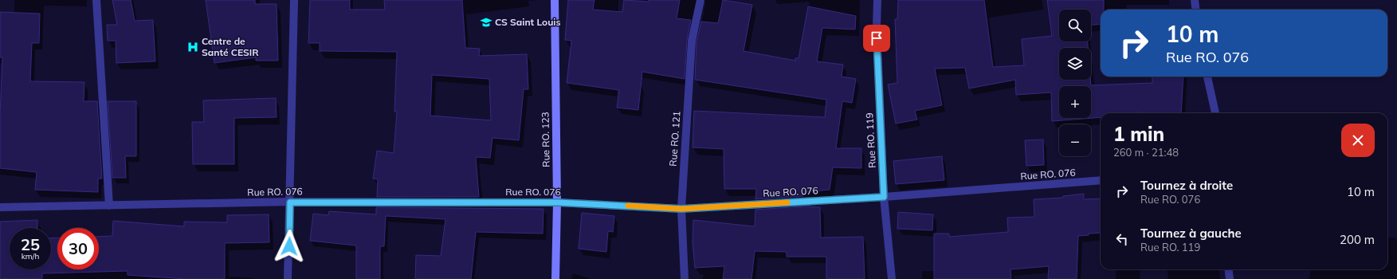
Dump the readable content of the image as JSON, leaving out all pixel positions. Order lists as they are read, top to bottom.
{
  "streets": {
    "street": [
      "Rue RO. 121",
      "Rue RO. 123",
      "Rue RO. 119",
      "Rue RO. 076"
    ]
  },
  "crossings": [
    ["Rue RO. 121", "Rue RO. 076"],
    ["Rue RO. 123", "Rue RO. 076"],
    ["Rue RO. 119", "Rue RO. 076"]
  ],
  "places": {
    "school or university": ["CS Saint Louis"],
    "hospital": ["Centre de Santé CESIR"]
  },
  "page": {
    "map_buttons": ["+", "−"],
    "turn": ["10 m", "Rue RO. 076"],
    "heading": ["1 min", "260 m · 21:48"],
    "list": [
      {
        "name": "Tournez à droite",
        "note": "Rue RO. 076",
        "value": "10 m"
      },
      {
        "name": "Tournez à gauche",
        "note": "Rue RO. 119",
        "value": "200 m"
      }
    ],
    "speed": "25 km/h",
    "limit": "30"
  }
}
